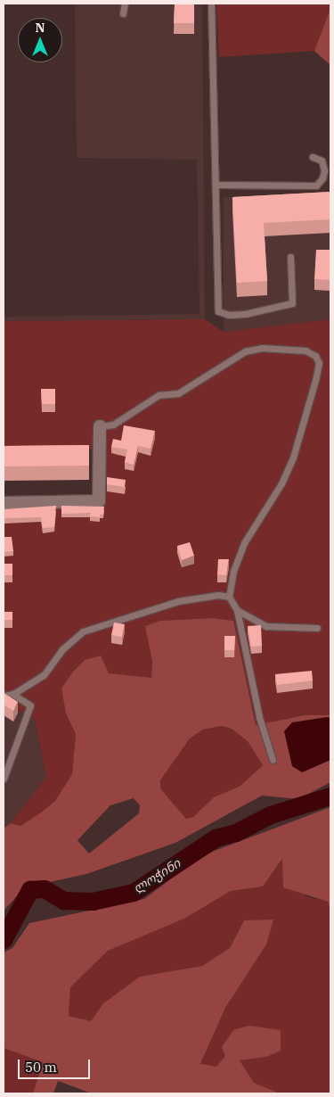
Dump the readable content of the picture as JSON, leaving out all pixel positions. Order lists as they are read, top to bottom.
{
  "water": ["ლოჭინი"],
  "scale_bar": "50 m",
  "north": "top"
}
